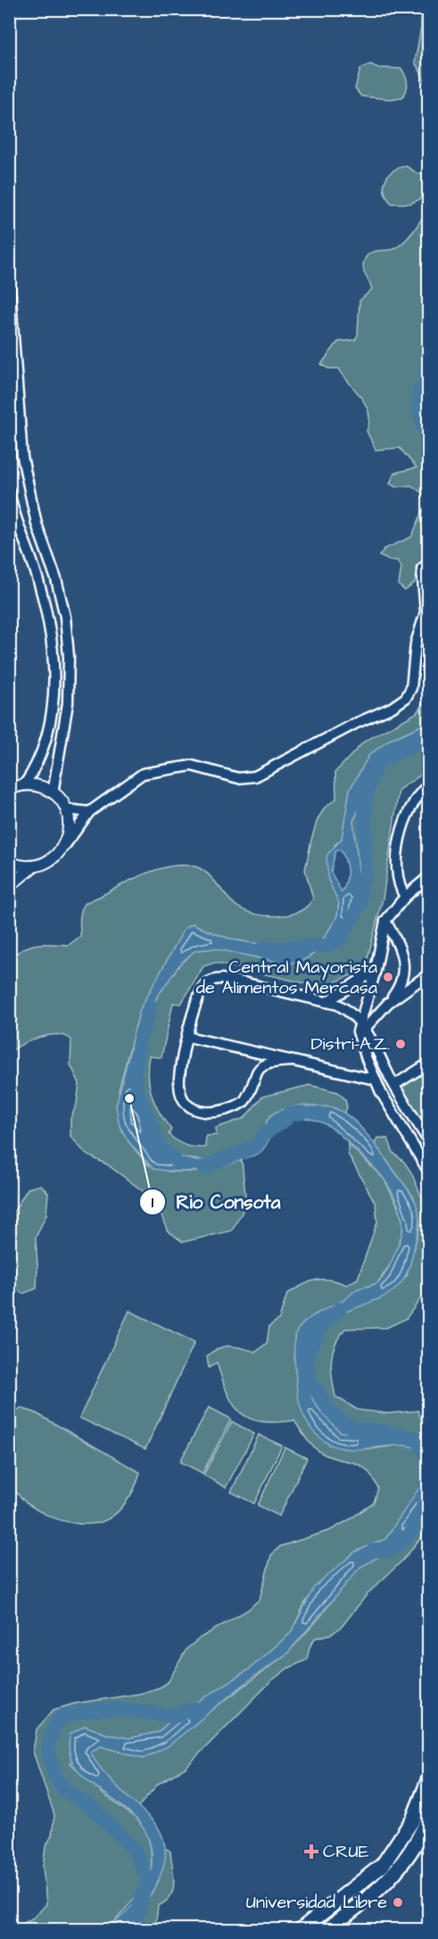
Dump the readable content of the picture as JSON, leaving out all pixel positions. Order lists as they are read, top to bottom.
{
  "places": {
    "other": [
      "Central Mayorista de Alimentos Mercasa",
      "Distri-A.Z.",
      "Rio Consota",
      "Universidad Libre"
    ],
    "health": ["CRUE"]
  }
}
